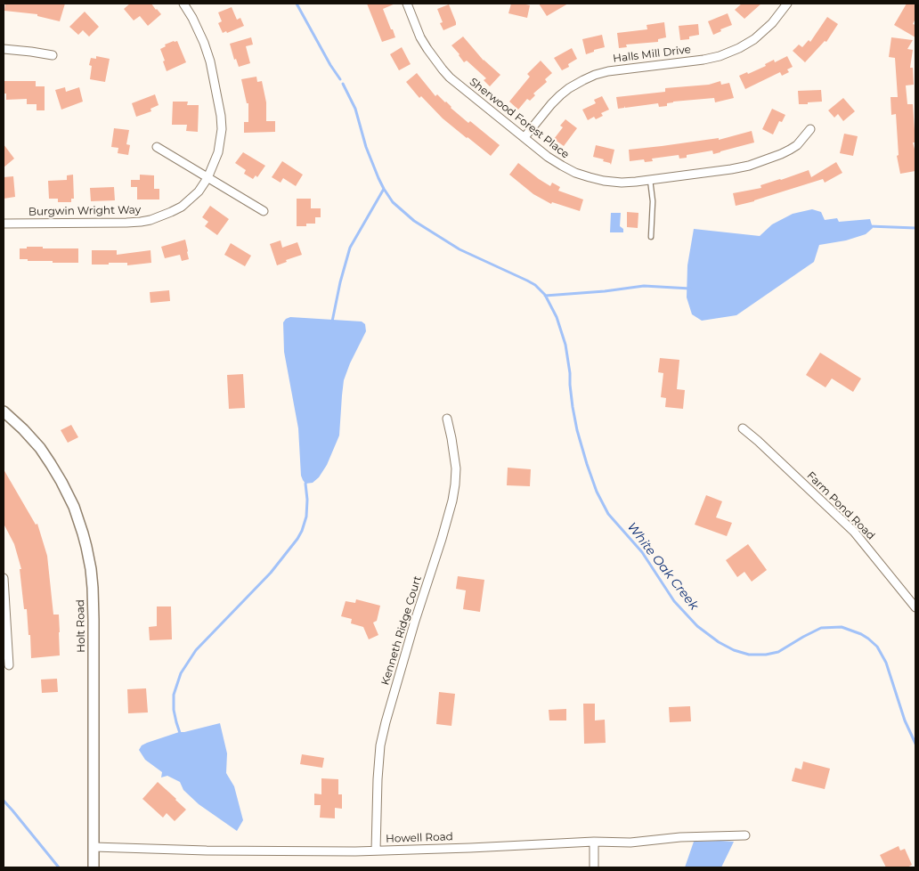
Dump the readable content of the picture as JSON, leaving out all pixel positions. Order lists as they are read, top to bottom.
{
  "streets": {
    "street": [
      "Halls Mill Drive",
      "Sherwood Forest Place",
      "Burgwin Wright Way",
      "Farm Pond Road",
      "Holt Road",
      "Kenneth Ridge Court",
      "Howell Road"
    ]
  },
  "crossings": [
    ["Halls Mill Drive", "Sherwood Forest Place"],
    ["Holt Road", "Howell Road"],
    ["Kenneth Ridge Court", "Howell Road"]
  ],
  "water": ["White Oak Creek"]
}
